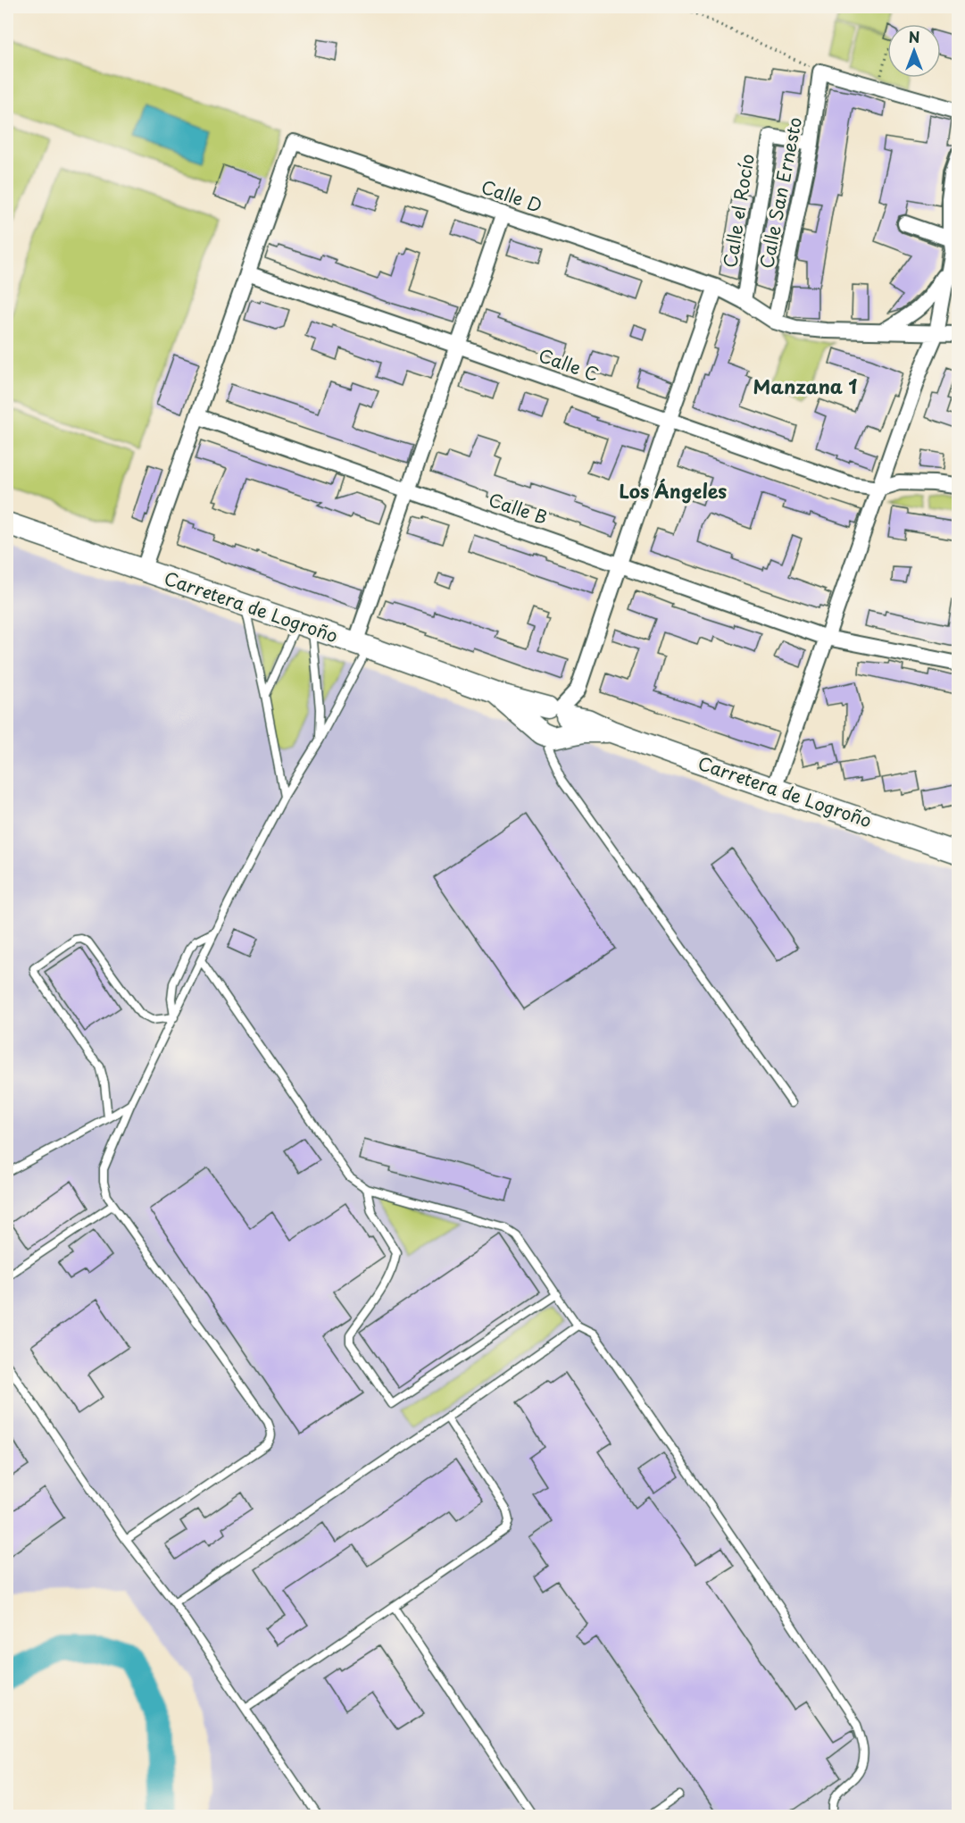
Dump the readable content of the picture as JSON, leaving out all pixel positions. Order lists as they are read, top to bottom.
{
  "streets": {
    "main road": ["Carretera de Logroño"],
    "street": [
      "Calle San Ernesto",
      "Calle D",
      "Calle el Rocío",
      "Calle C",
      "Calle B"
    ]
  },
  "crossings": [
    ["Calle San Ernesto", "Calle D"],
    ["Calle San Ernesto", "Calle el Rocío"],
    ["Calle D", "Calle el Rocío"],
    ["Calle D", "Calle C"]
  ],
  "districts": ["Manzana 1", "Los Ángeles"],
  "north": "top"
}
